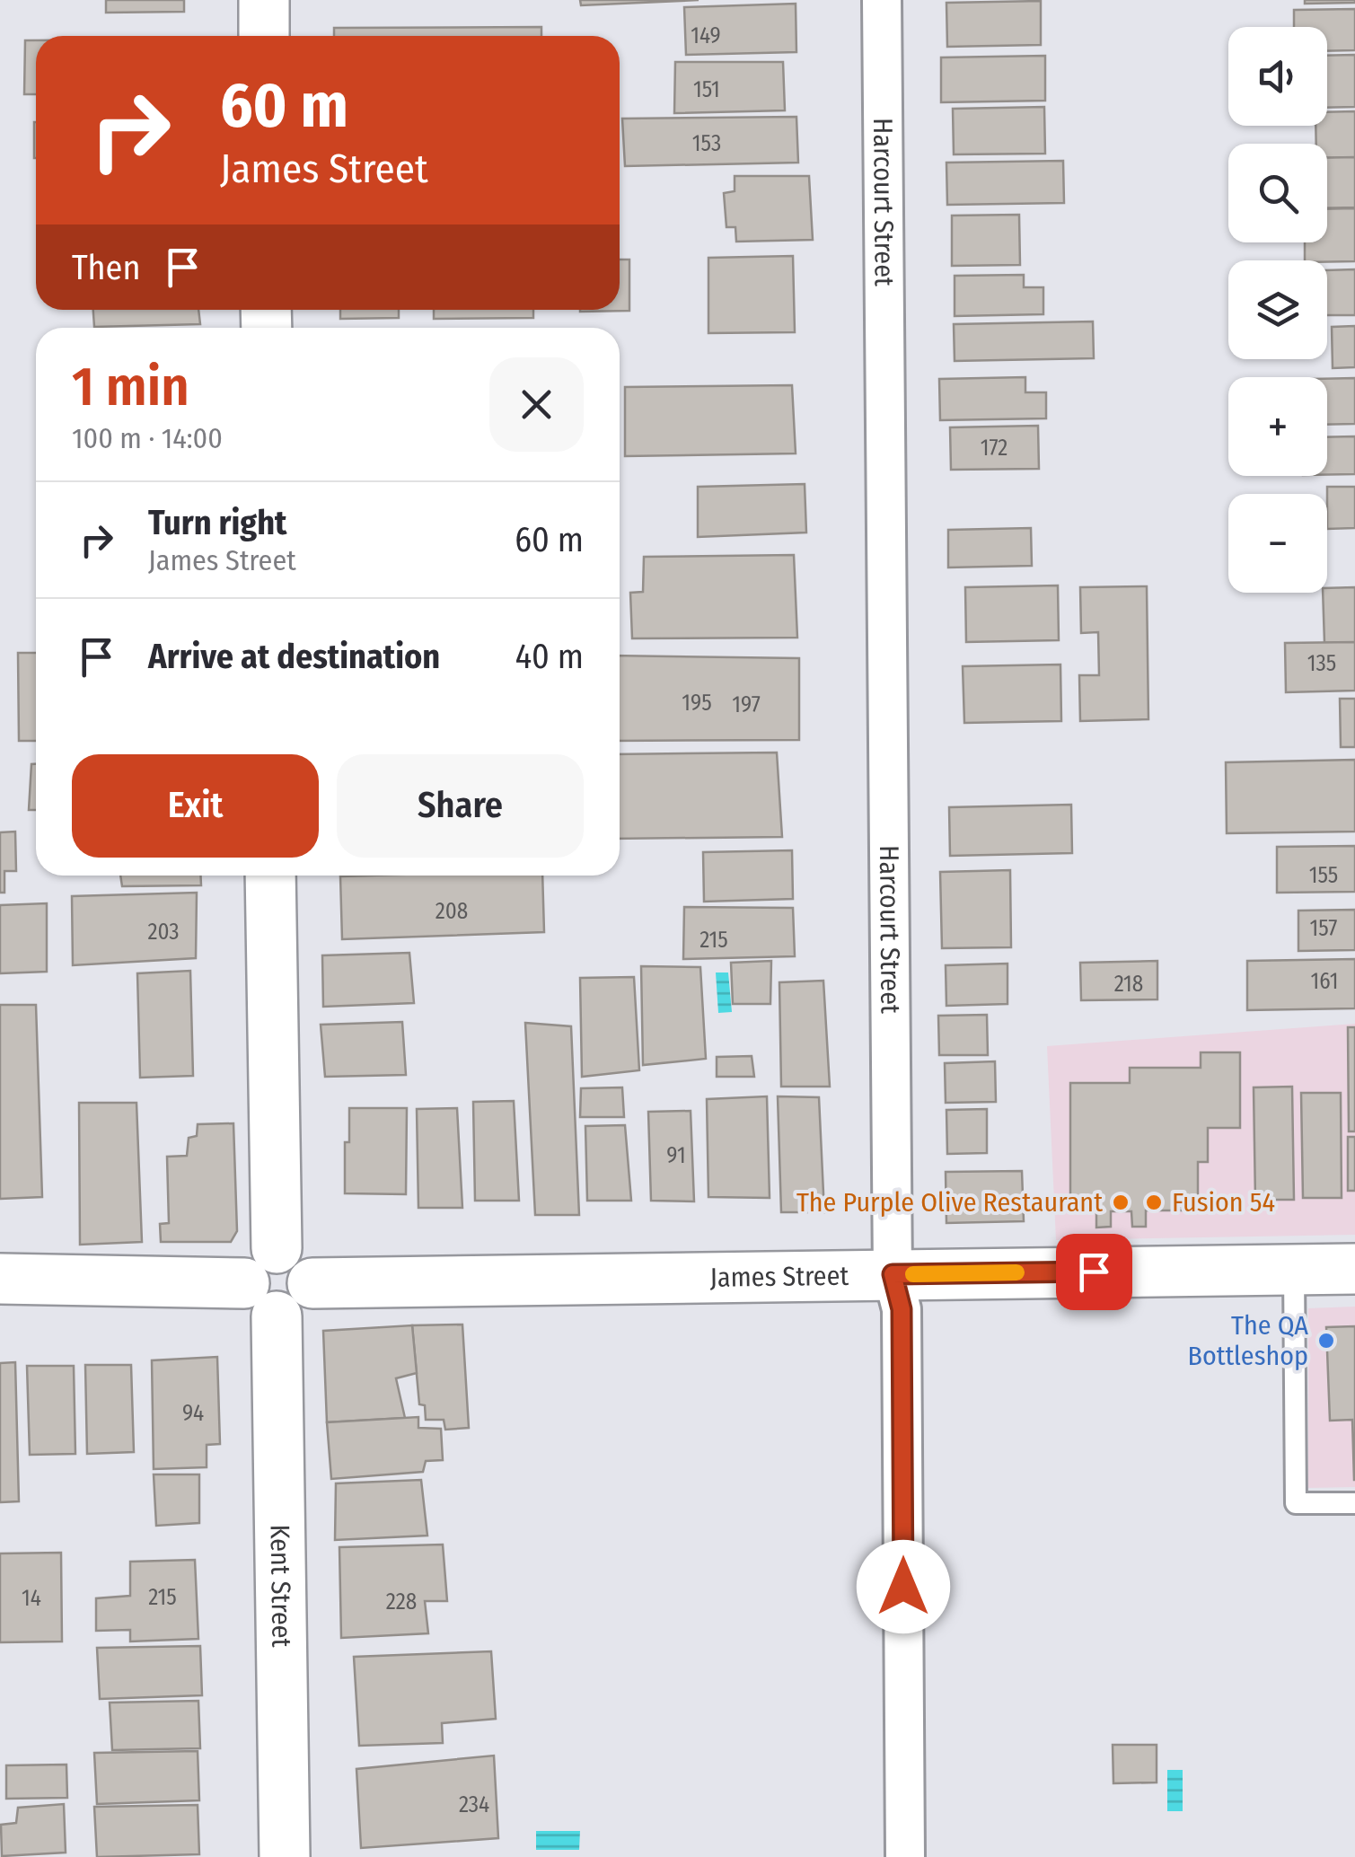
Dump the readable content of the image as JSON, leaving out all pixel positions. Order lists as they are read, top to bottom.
{
  "streets": {
    "street": ["Harcourt Street", "James Street", "Kent Street"]
  },
  "crossings": [
    ["Harcourt Street", "James Street"],
    ["James Street", "Kent Street"]
  ],
  "places": ["The Purple Olive Restaurant", "Fusion 54", "The QA Bottleshop"],
  "house_numbers": [
    "149",
    "151",
    "153",
    "172",
    "135",
    "195",
    "197",
    "155",
    "208",
    "157",
    "203",
    "215",
    "161",
    "218",
    "91",
    "94",
    "215",
    "14",
    "228",
    "234"
  ],
  "page": {
    "map_buttons": ["+", "−"],
    "turn": ["60 m", "James Street"],
    "then": "Then",
    "heading": ["1 min", "100 m · 14:00"],
    "list": [
      {
        "name": "Turn right",
        "note": "James Street",
        "value": "60 m"
      },
      {
        "name": "Arrive at destination",
        "value": "40 m"
      }
    ],
    "buttons": ["Exit", "Share"]
  }
}
